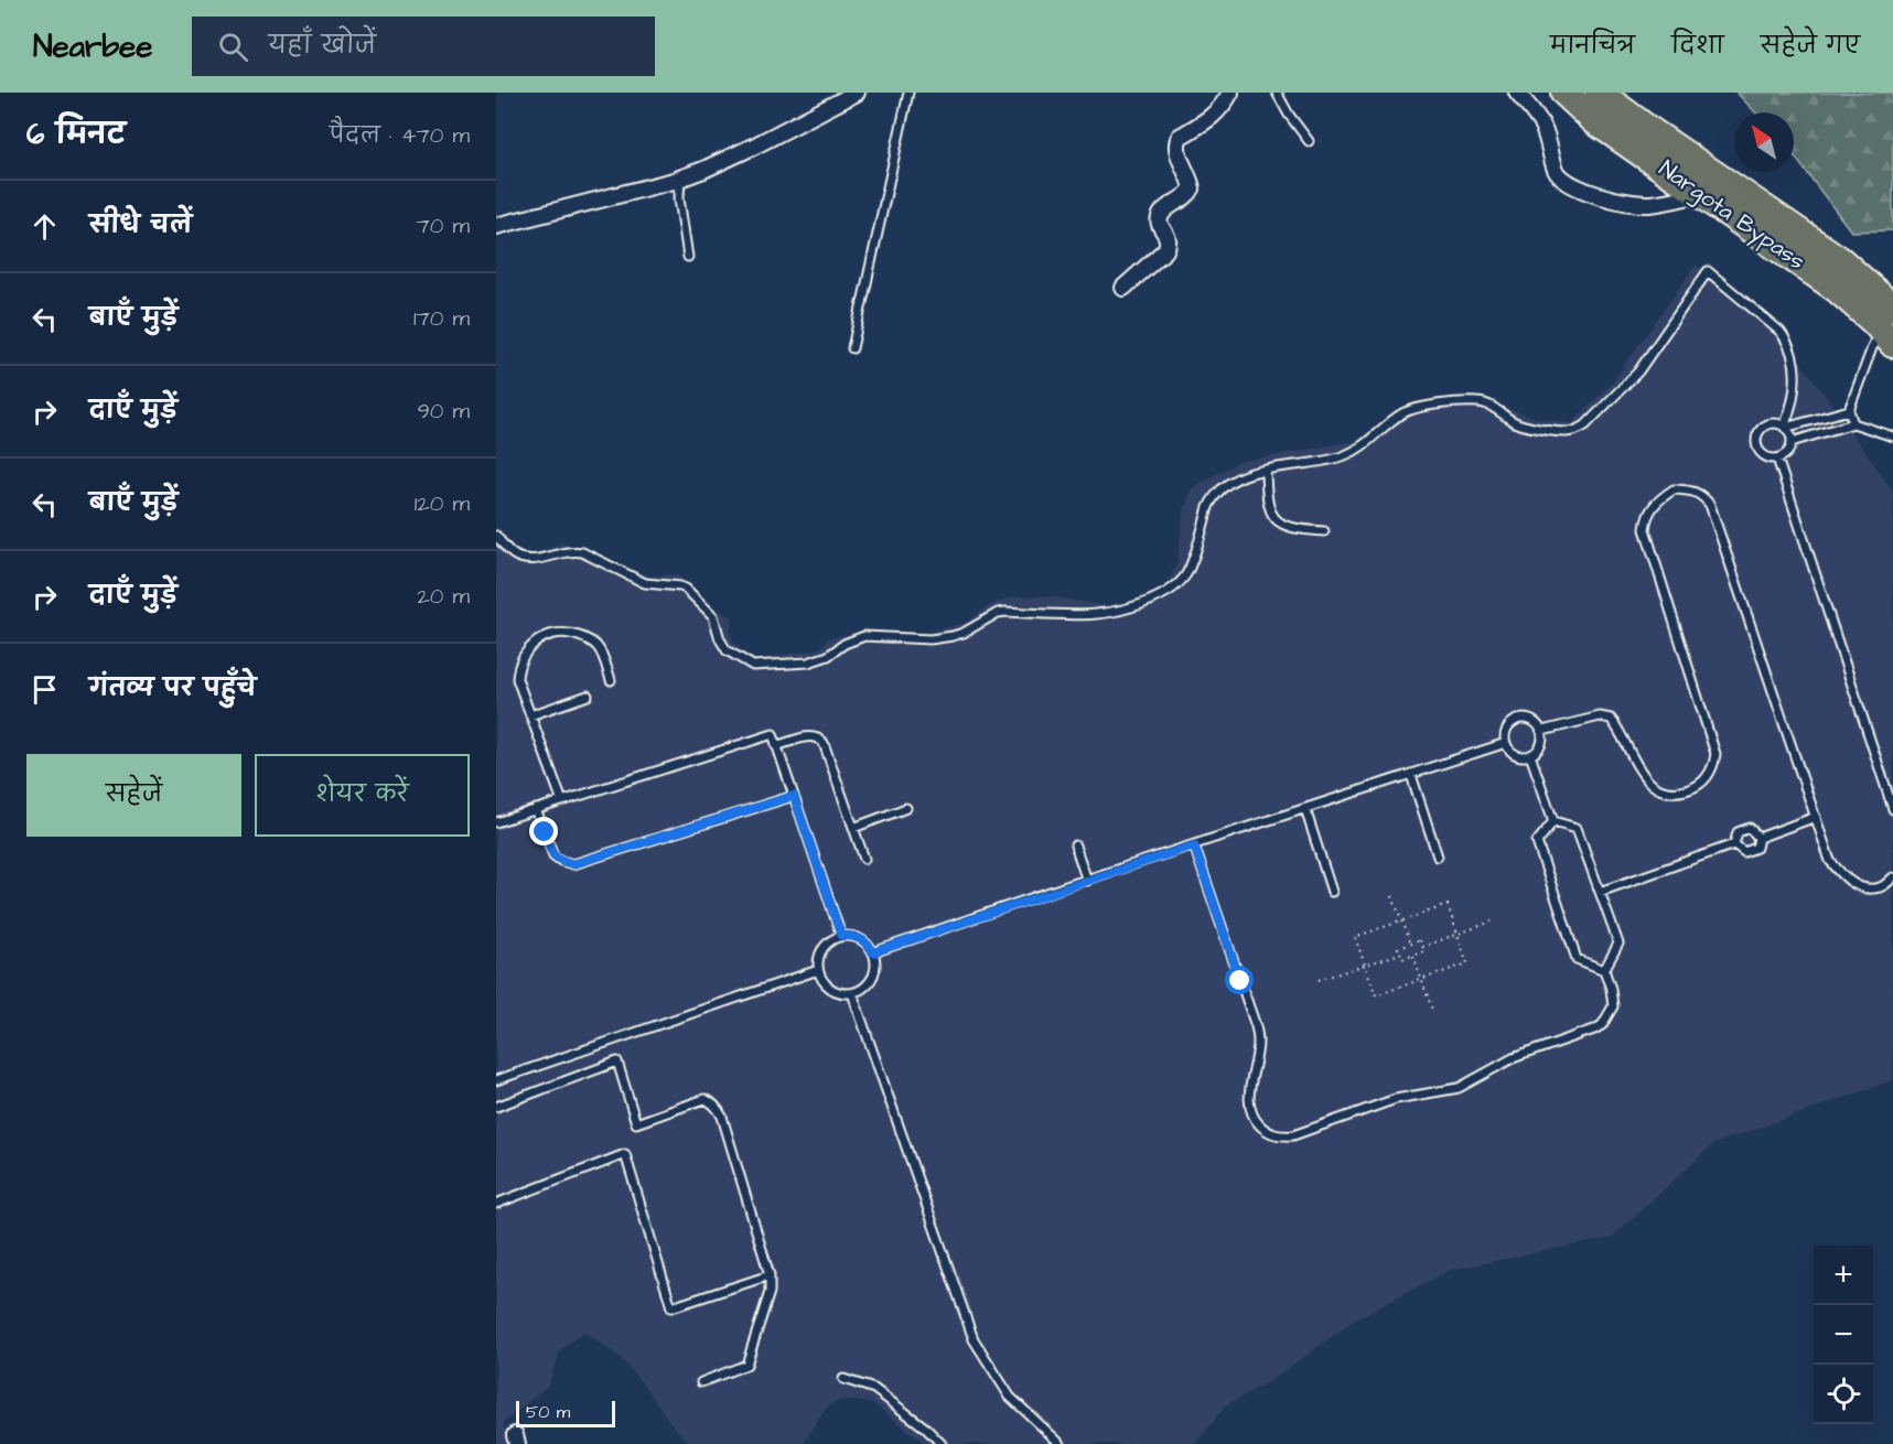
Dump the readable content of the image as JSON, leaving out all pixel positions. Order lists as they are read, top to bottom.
{
  "streets": {
    "highway": ["Nargota Bypass"]
  },
  "scale_bar": "50 m",
  "north": "top left",
  "page": {
    "header": "Nearbee",
    "search": "यहाँ खोजें",
    "nav": ["मानचित्र", "दिशा", "सहेजे गए"],
    "heading": ["6 मिनट", "पैदल · 470 m"],
    "list": [
      ["सीधे चलें", "70 m"],
      ["बाएँ मुड़ें", "170 m"],
      ["दाएँ मुड़ें", "90 m"],
      ["बाएँ मुड़ें", "120 m"],
      ["दाएँ मुड़ें", "20 m"],
      "गंतव्य पर पहुँचे"
    ],
    "buttons": ["सहेजें", "शेयर करें"],
    "map_buttons": ["+", "−"],
    "scale": "50 m"
  }
}
